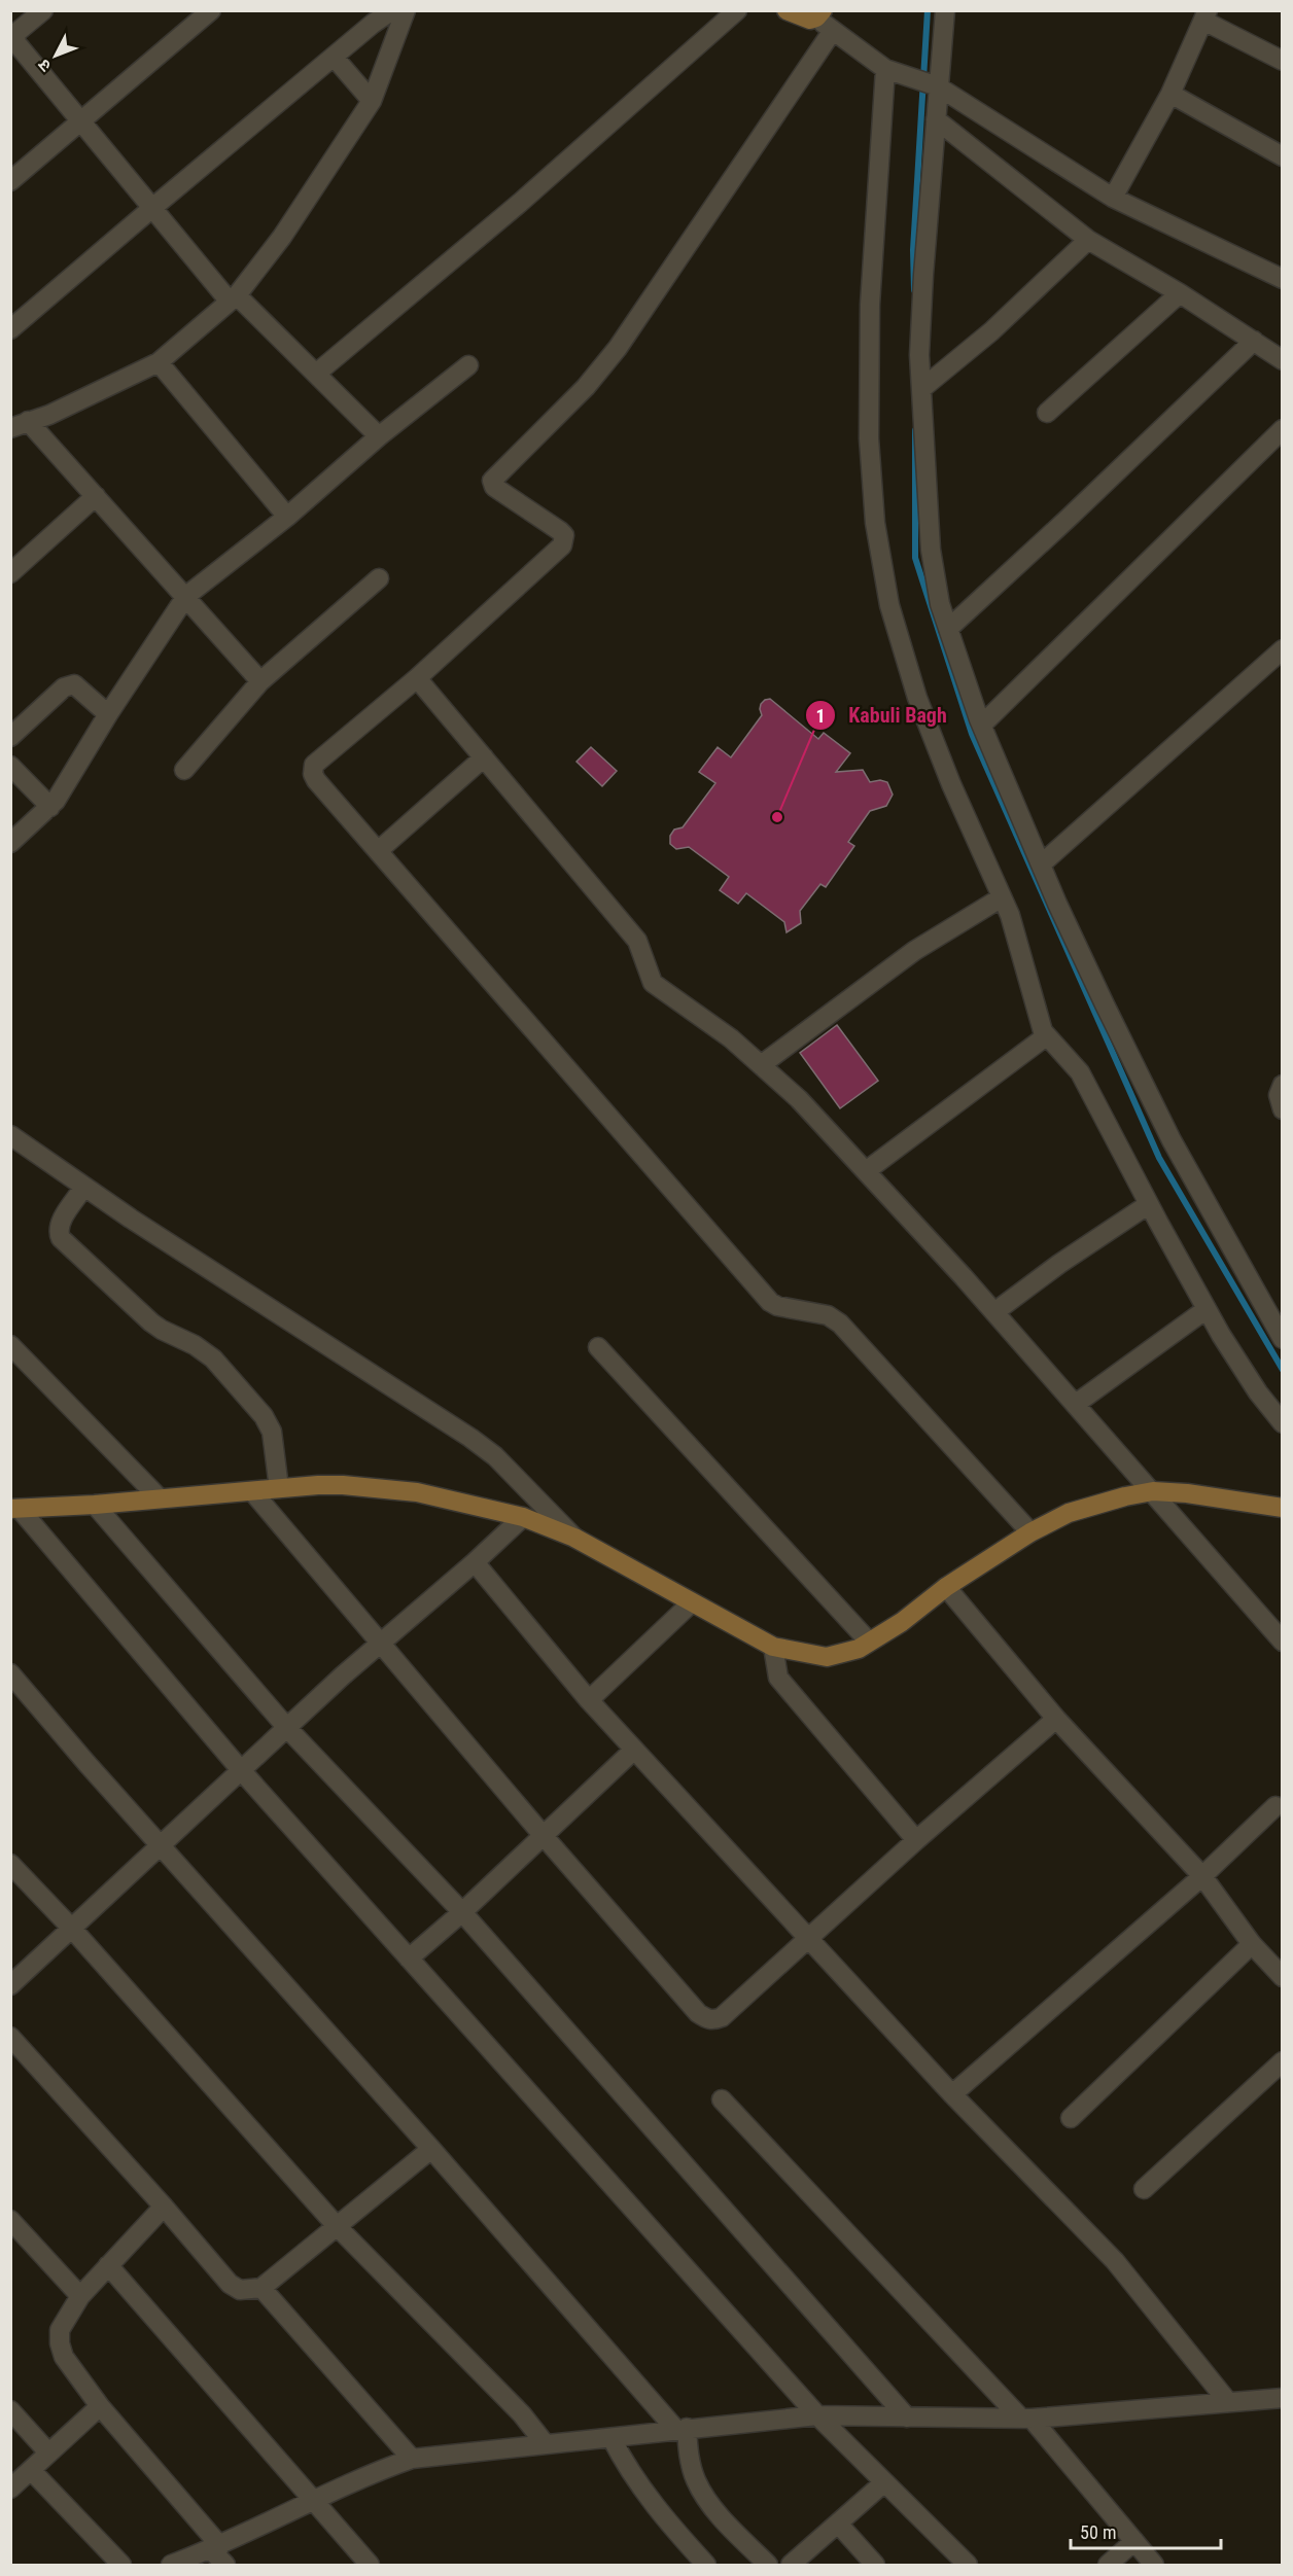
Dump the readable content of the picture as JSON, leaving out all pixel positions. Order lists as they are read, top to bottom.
{
  "places": ["Kabuli Bagh"],
  "scale_bar": "50 m",
  "north": "bottom left"
}
